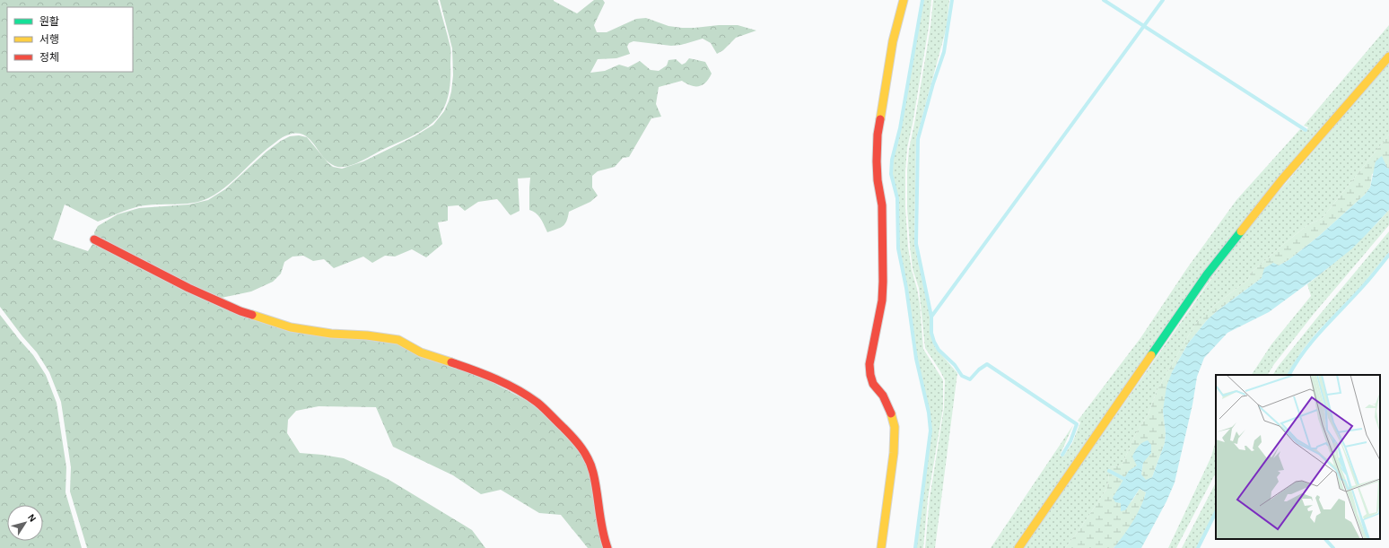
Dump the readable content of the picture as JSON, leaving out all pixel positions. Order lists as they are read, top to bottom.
{
  "legend": ["원활", "서행", "정체"],
  "north": "top right"
}
